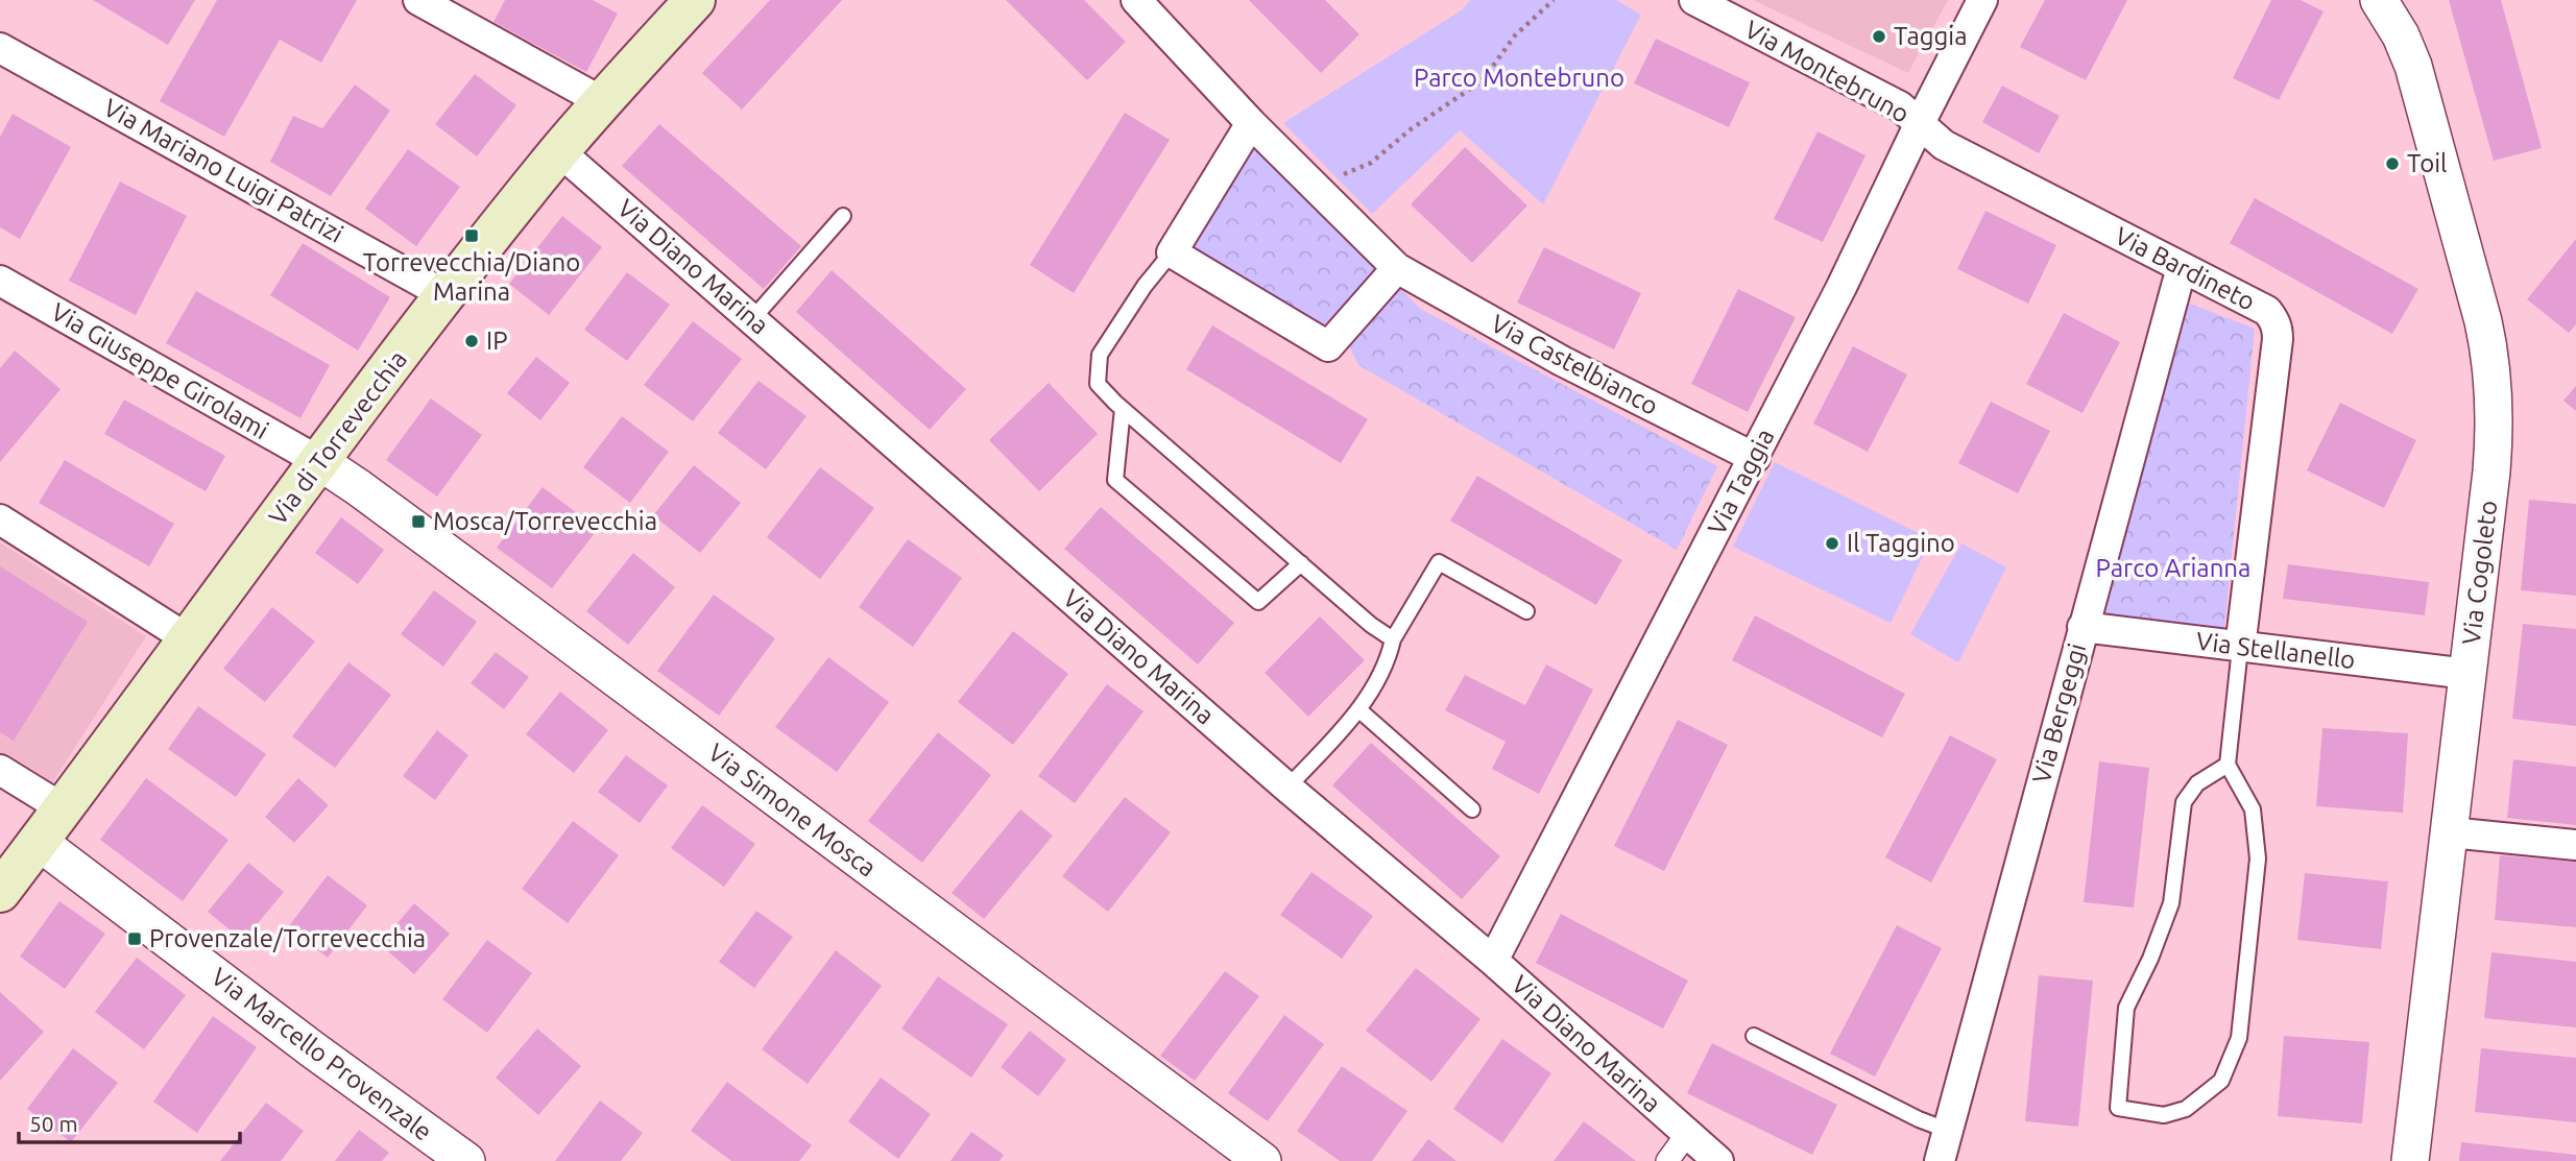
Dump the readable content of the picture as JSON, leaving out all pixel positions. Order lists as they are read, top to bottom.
{
  "streets": {
    "main road": ["Via di Torrevecchia"],
    "street": [
      "Via Montebruno",
      "Via Mariano Luigi Patrizi",
      "Via Diano Marina",
      "Via Bardineto",
      "Via Castelbianco",
      "Via Giuseppe Girolami",
      "Via Taggia",
      "Via Cogoleto",
      "Via Stellanello",
      "Via Bergeggi",
      "Via Simone Mosca",
      "Via Marcello Provenzale"
    ]
  },
  "crossings": [
    ["Via Montebruno", "Via Bardineto"],
    ["Via Montebruno", "Via Taggia"],
    ["Via Mariano Luigi Patrizi", "Via di Torrevecchia"],
    ["Via Diano Marina", "Via di Torrevecchia"],
    ["Via Diano Marina", "Via Taggia"],
    ["Via Bardineto", "Via Taggia"],
    ["Via Bardineto", "Via Stellanello"],
    ["Via Bardineto", "Via Bergeggi"],
    ["Via Castelbianco", "Via Taggia"],
    ["Via Giuseppe Girolami", "Via di Torrevecchia"],
    ["Via Giuseppe Girolami", "Via Simone Mosca"],
    ["Via di Torrevecchia", "Via Simone Mosca"],
    ["Via di Torrevecchia", "Via Marcello Provenzale"],
    ["Via Cogoleto", "Via Stellanello"],
    ["Via Stellanello", "Via Bergeggi"]
  ],
  "parks": ["Parco Montebruno", "Parco Arianna"],
  "places": {
    "other": [
      "Taggia",
      "Toil",
      "IP",
      "Il Taggino"
    ],
    "transit": ["Torrevecchia/Diano Marina", "Mosca/Torrevecchia", "Provenzale/Torrevecchia"]
  },
  "scale_bar": "50 m"
}
